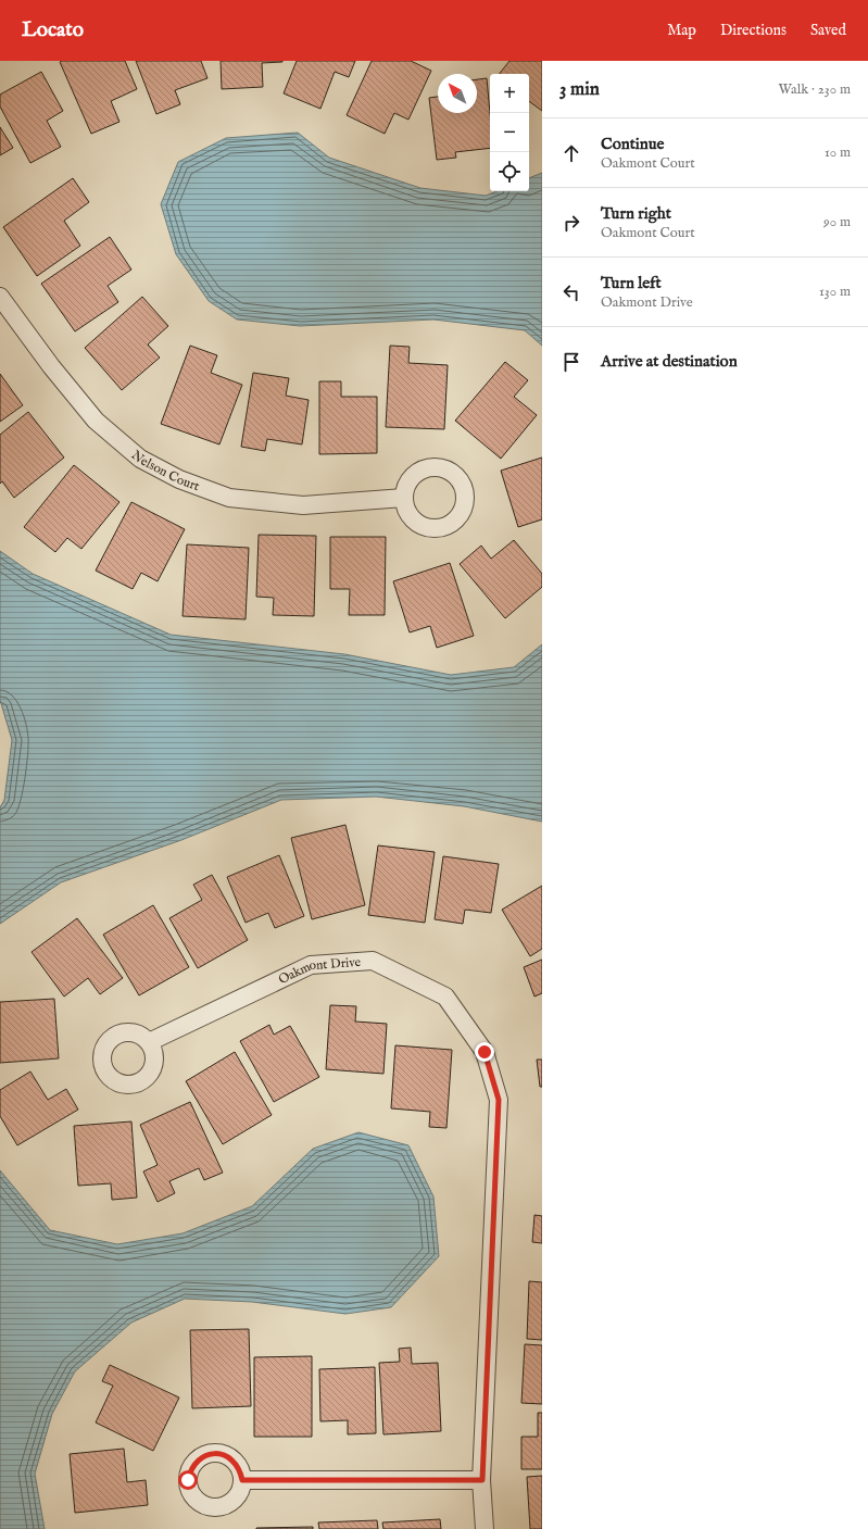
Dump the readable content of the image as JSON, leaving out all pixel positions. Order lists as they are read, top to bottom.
{
  "streets": {
    "street": ["Nelson Court", "Oakmont Drive"]
  },
  "north": "top left",
  "page": {
    "header": "Locato",
    "nav": ["Map", "Directions", "Saved"],
    "heading": ["3 min", "Walk · 230 m"],
    "map_buttons": ["+", "−"],
    "list": [
      ["Continue", "Oakmont Court", "10 m"],
      ["Turn right", "Oakmont Court", "90 m"],
      ["Turn left", "Oakmont Drive", "130 m"],
      "Arrive at destination"
    ]
  }
}
